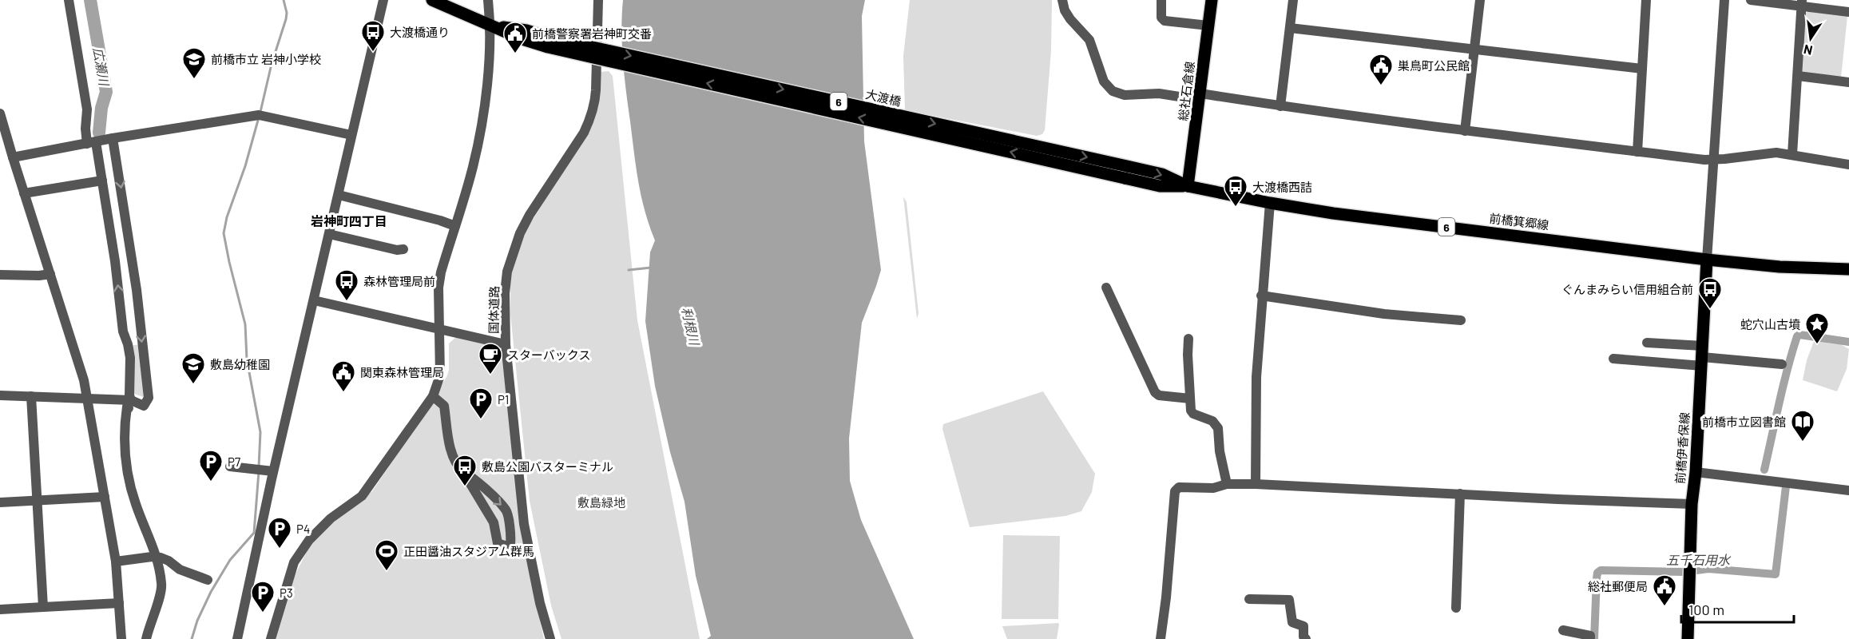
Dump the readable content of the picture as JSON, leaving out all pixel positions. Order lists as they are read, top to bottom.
{
  "streets": {
    "main road": [
      "総社石倉線",
      "大渡橋",
      "6",
      "前橋箕郷線",
      "前橋伊香保線"
    ],
    "street": ["国体道路"]
  },
  "crossings": [
    ["総社石倉線", "前橋箕郷線"],
    ["大渡橋", "6"],
    ["大渡橋", "前橋箕郷線"],
    ["前橋箕郷線", "前橋伊香保線"]
  ],
  "districts": ["岩神町四丁目"],
  "water": ["広瀬川", "利根川", "五千石用水"],
  "parks": ["敷島緑地"],
  "places": {
    "bus stop": [
      "大渡橋通り",
      "大渡橋西詰",
      "森林管理局前",
      "ぐんまみらい信用組合前",
      "敷島公園バスターミナル"
    ],
    "public building": [
      "前橋警察署岩神町交番",
      "巣鳥町公民館",
      "関東森林管理局",
      "総社郵便局"
    ],
    "school or university": ["前橋市立 岩神小学校", "敷島幼稚園"],
    "place": ["蛇穴山古墳"],
    "cafe": ["スターバックス"],
    "parking": [
      "P1",
      "P7",
      "P4",
      "P3"
    ],
    "library": ["前橋市立図書館"],
    "sports": ["正田醤油スタジアム群馬"]
  },
  "scale_bar": "100 m",
  "north": "bottom"
}
